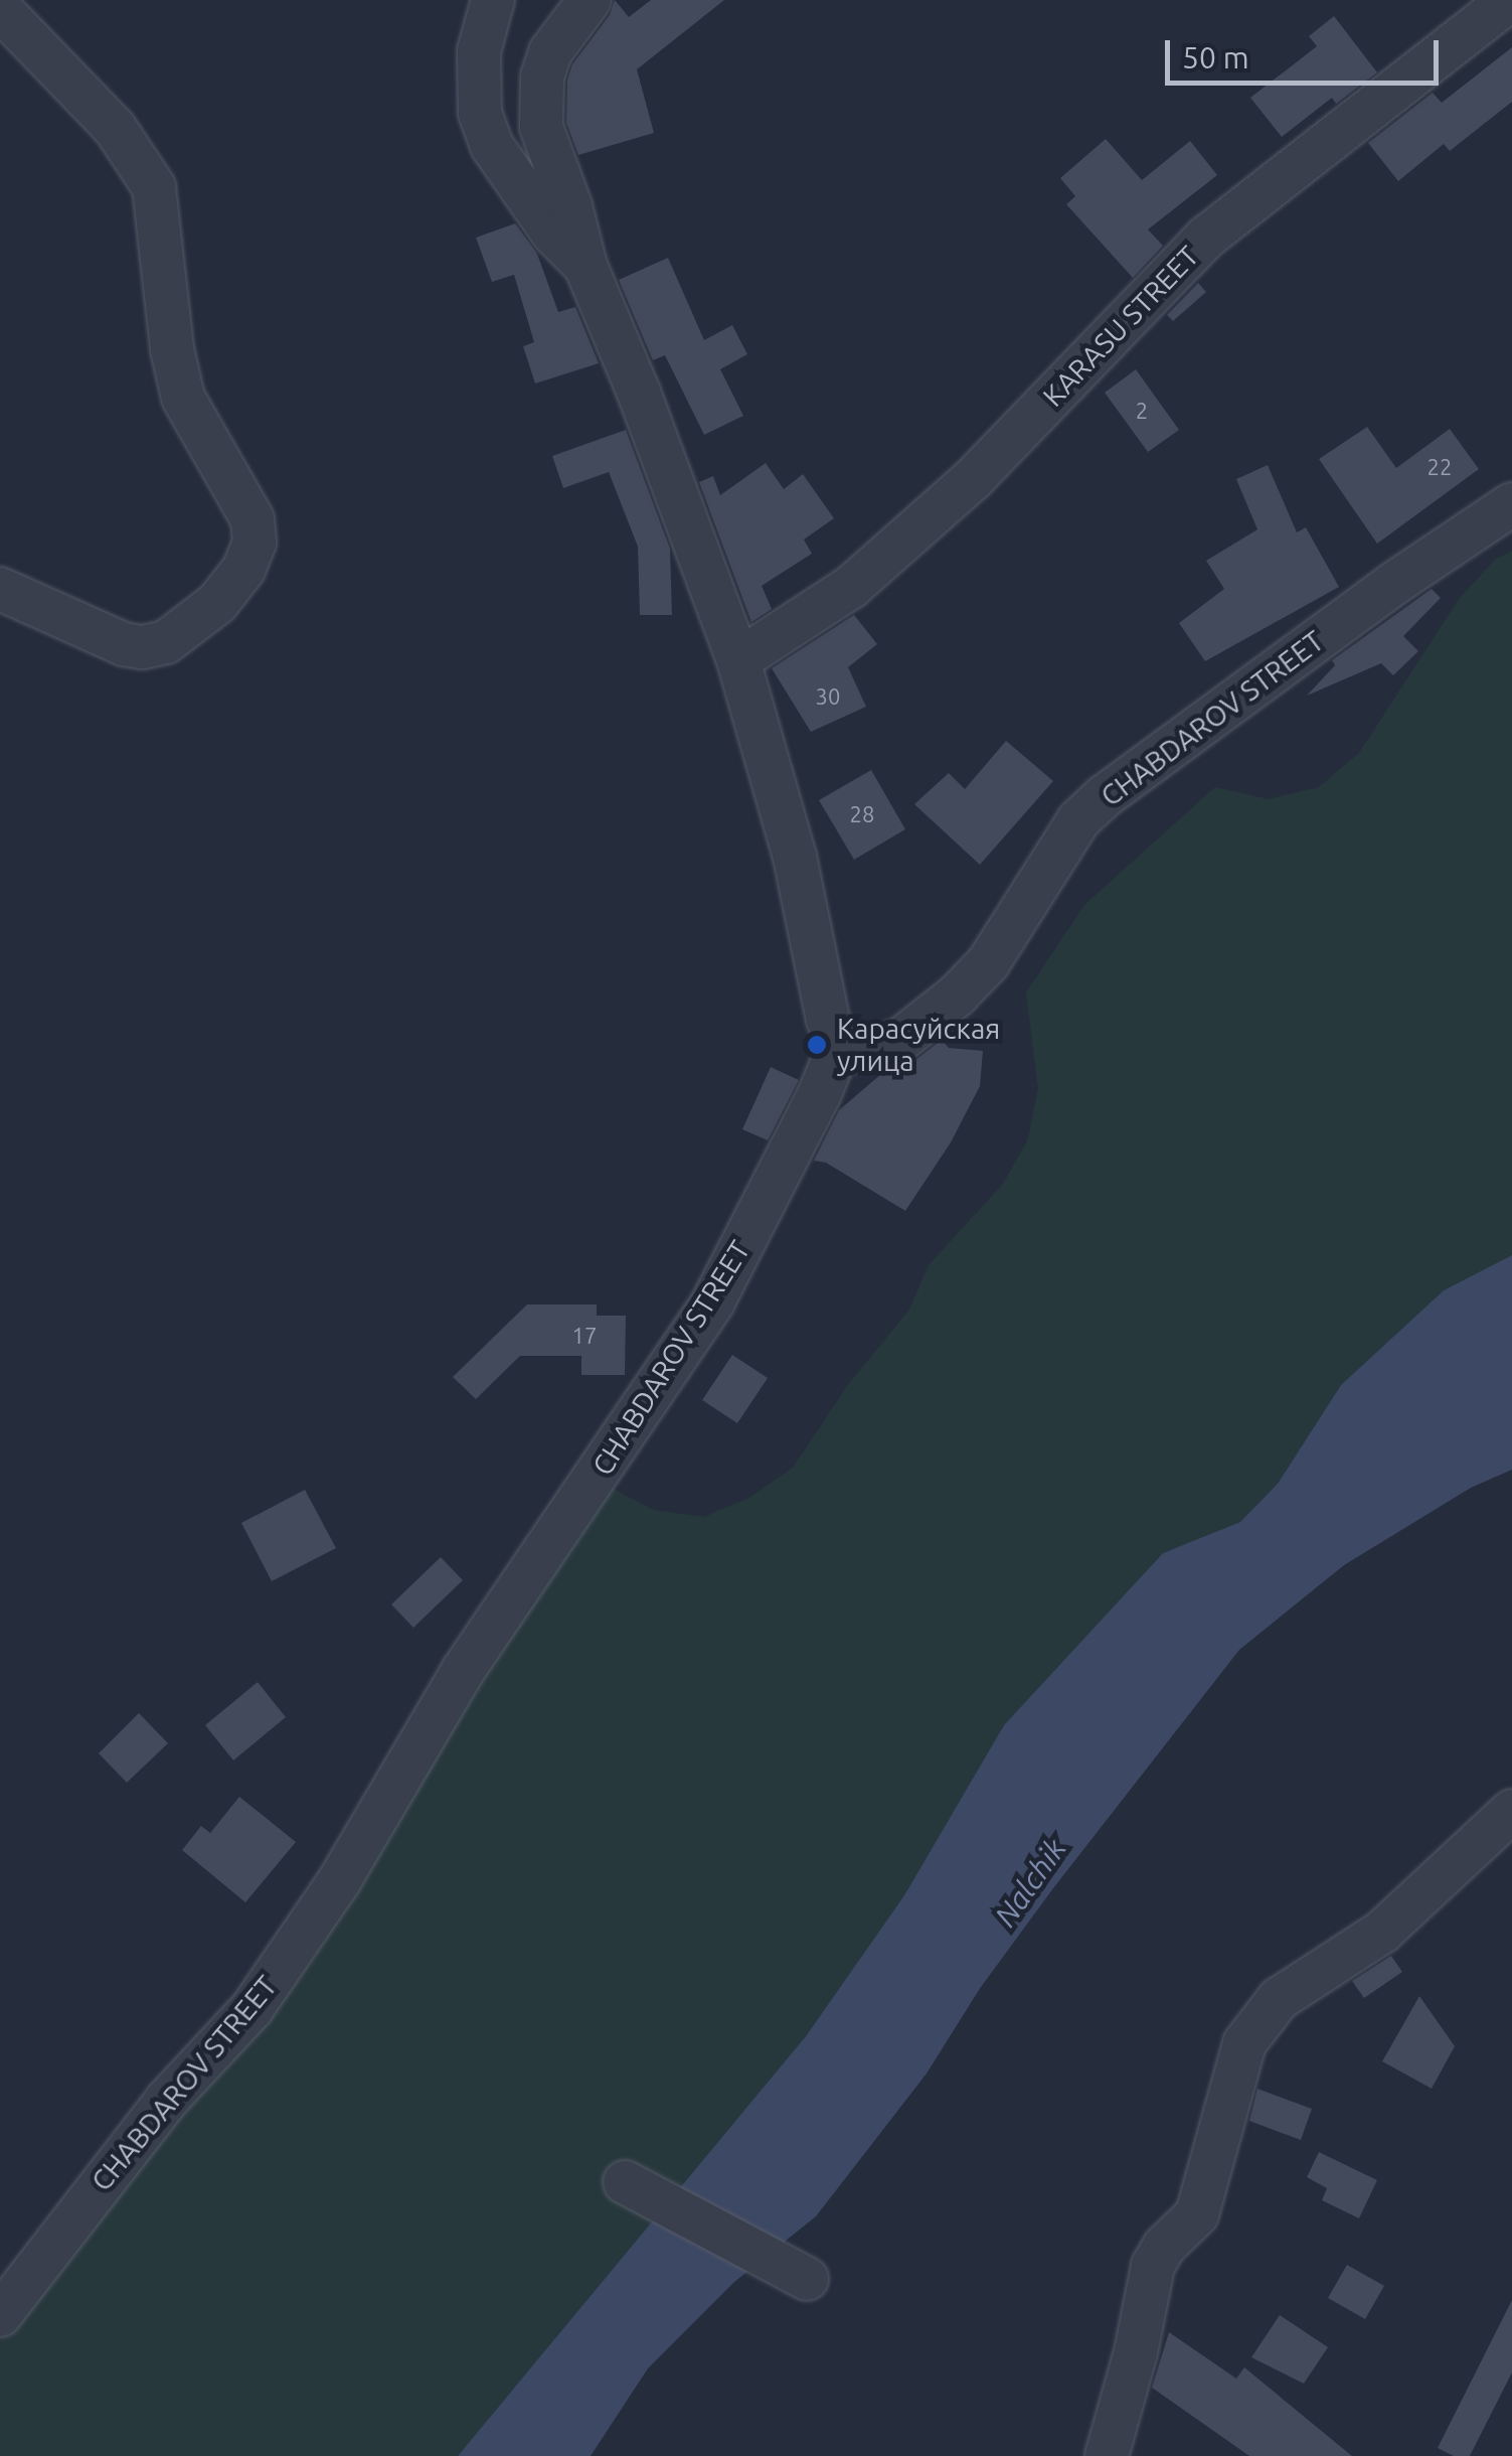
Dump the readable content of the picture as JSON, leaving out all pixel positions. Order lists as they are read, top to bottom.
{
  "streets": {
    "street": ["KARASU STREET", "CHABDAROV STREET"]
  },
  "water": ["Nalchik"],
  "places": ["Карасуйская улица"],
  "house_numbers": [
    "2",
    "22",
    "30",
    "28",
    "17"
  ],
  "scale_bar": "50 m"
}
